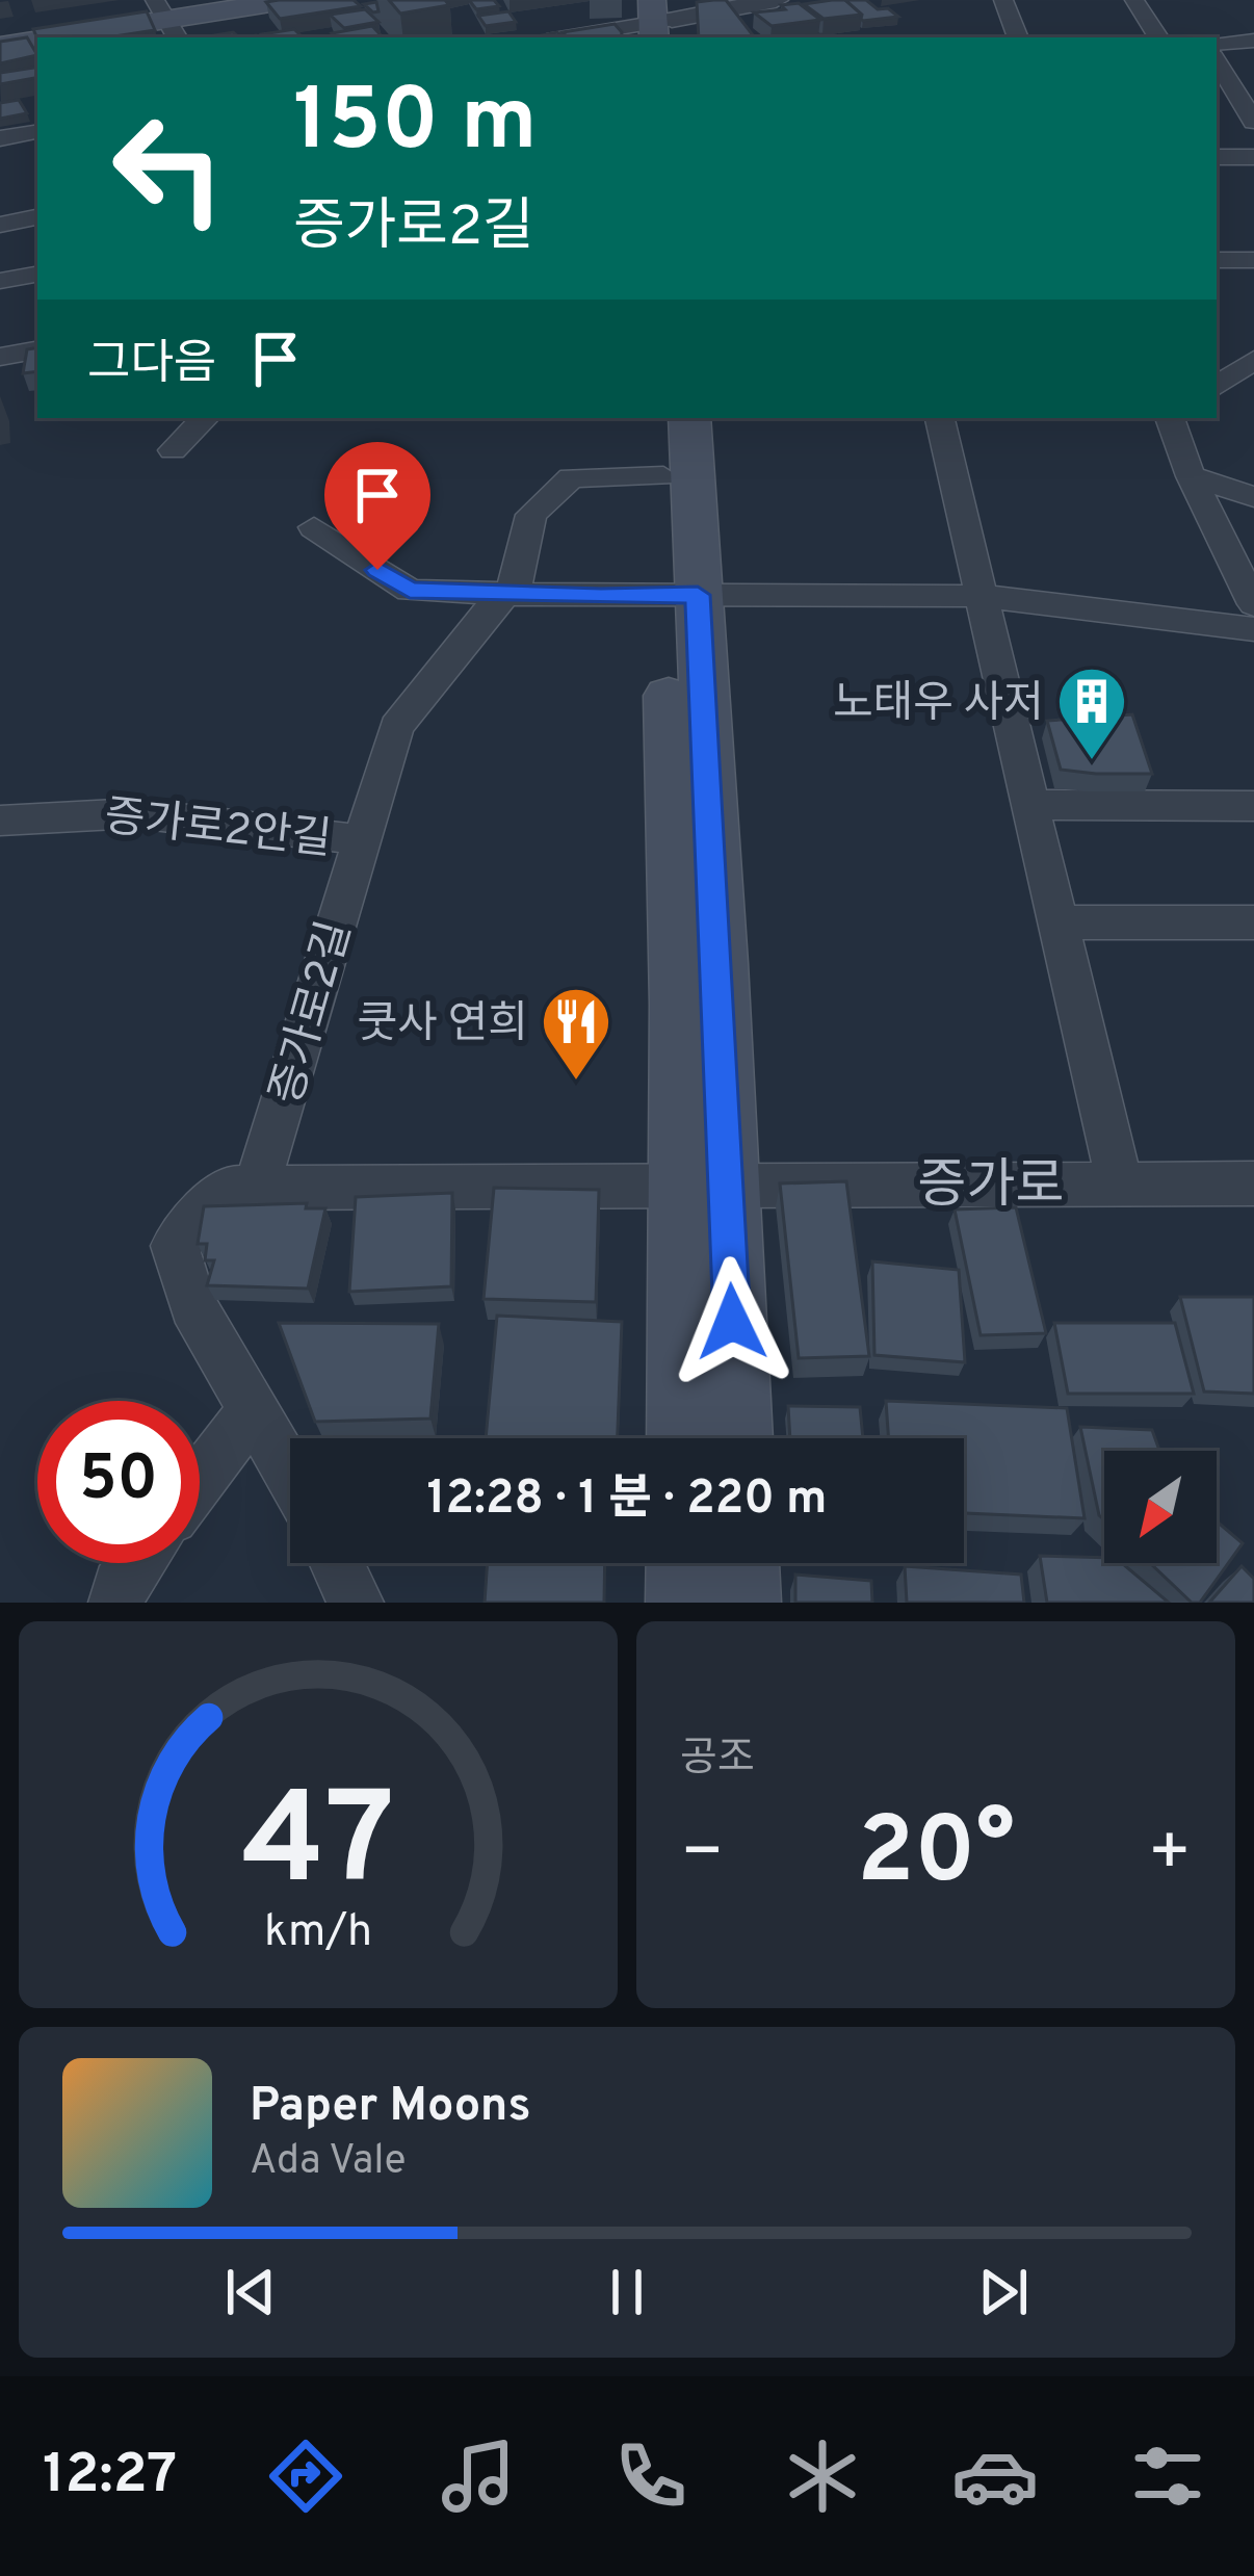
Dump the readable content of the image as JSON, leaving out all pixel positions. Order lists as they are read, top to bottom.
{
  "streets": {
    "street": ["증가로2안길", "증가로2길", "증가로"]
  },
  "crossings": [
    ["증가로2안길", "증가로2길"],
    ["증가로2길", "증가로"]
  ],
  "places": {
    "building": ["노태우 사저"],
    "restaurant": ["쿳사 연희"]
  },
  "north": "bottom left",
  "page": {
    "turn": ["150 m", "증가로2길"],
    "then": "그다음",
    "limit": "50",
    "trip": "12:28 · 1 분 · 220 m",
    "tile": "공조",
    "heat": ["−", "20°", "+"],
    "song": ["Paper Moons", "Ada Vale"],
    "tabs": "12:27",
    "gauge": ["47", "km/h"]
  }
}
